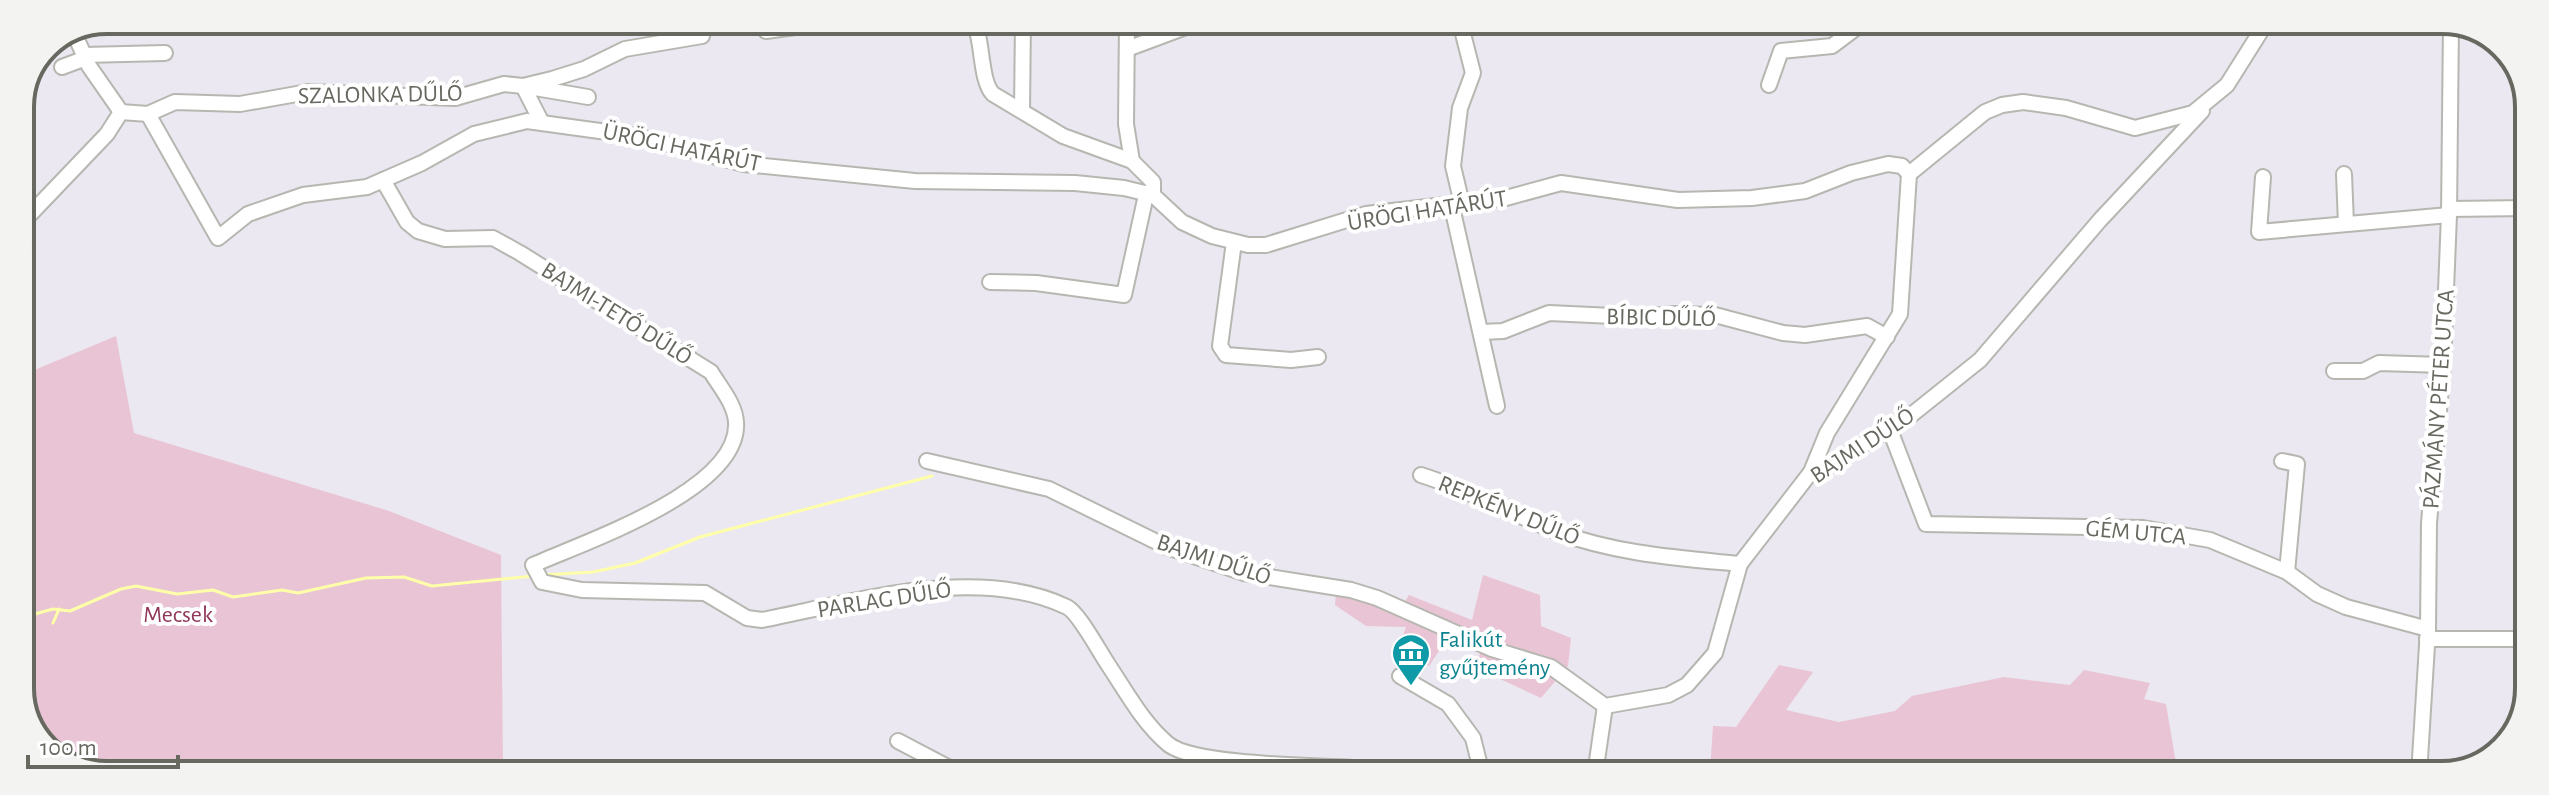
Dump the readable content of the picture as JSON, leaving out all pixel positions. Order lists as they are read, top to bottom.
{
  "streets": {
    "street": [
      "SZALONKA DŰLŐ",
      "ÜRÖGI HATÁRÚT",
      "BAJMI-TETŐ DŰLŐ",
      "BÍBIC DŰLŐ",
      "PÁZMÁNY PÉTER UTCA",
      "BAJMI DŰLŐ",
      "REPKÉNY DŰLŐ",
      "GÉM UTCA",
      "PARLAG DŰLŐ"
    ]
  },
  "crossings": [
    ["SZALONKA DŰLŐ", "ÜRÖGI HATÁRÚT"],
    ["ÜRÖGI HATÁRÚT", "BAJMI-TETŐ DŰLŐ"],
    ["BAJMI-TETŐ DŰLŐ", "PARLAG DŰLŐ"],
    ["PÁZMÁNY PÉTER UTCA", "GÉM UTCA"],
    ["BAJMI DŰLŐ", "REPKÉNY DŰLŐ"],
    ["BAJMI DŰLŐ", "GÉM UTCA"]
  ],
  "parks": ["Mecsek"],
  "places": {
    "museum": ["Falikút gyűjtemény"]
  },
  "scale_bar": "100 m"
}
